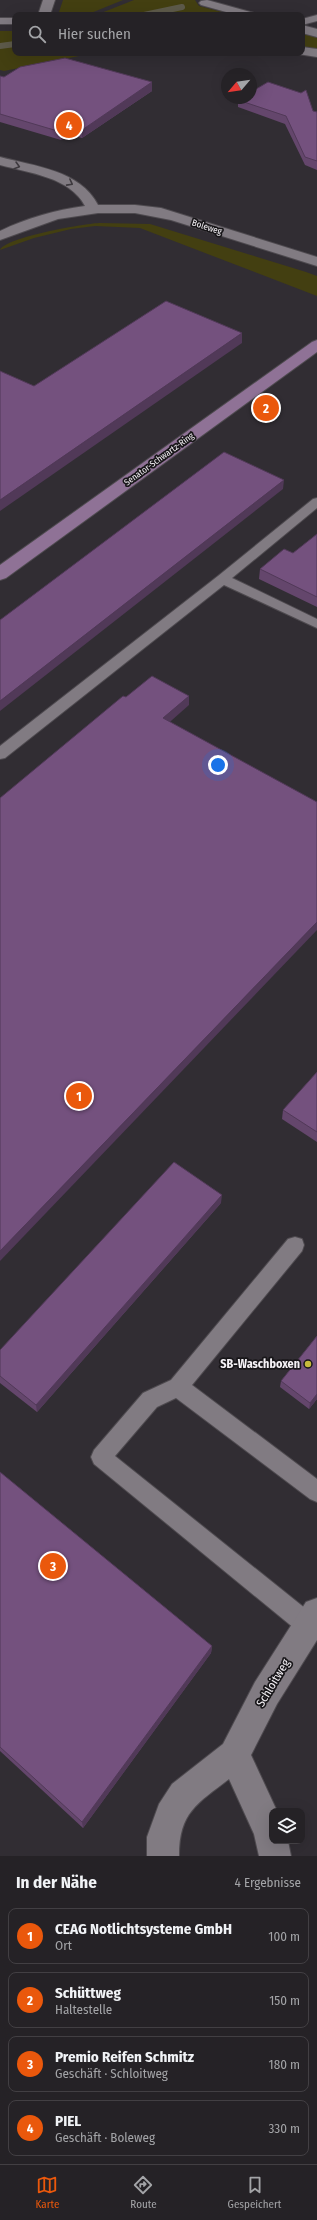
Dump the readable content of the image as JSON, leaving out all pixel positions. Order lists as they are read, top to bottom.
{
  "streets": {
    "main road": ["Senator-Schwartz-Ring"],
    "street": ["Boleweg", "Schloitweg"]
  },
  "places": ["SB-Waschboxen"],
  "north": "bottom left",
  "page": {
    "search": "Hier suchen",
    "pins": [
      "4",
      "2",
      "1",
      "3"
    ],
    "heading": ["In der Nähe", "4 Ergebnisse"],
    "list": [
      {
        "mark": "1",
        "name": "CEAG Notlichtsysteme GmbH",
        "note": "Ort",
        "value": "100 m"
      },
      {
        "mark": "2",
        "name": "Schüttweg",
        "note": "Haltestelle",
        "value": "150 m"
      },
      {
        "mark": "3",
        "name": "Premio Reifen Schmitz",
        "note": "Geschäft · Schloitweg",
        "value": "180 m"
      },
      {
        "mark": "4",
        "name": "PIEL",
        "note": "Geschäft · Boleweg",
        "value": "330 m"
      }
    ],
    "nav": ["Karte", "Route", "Gespeichert"]
  }
}
